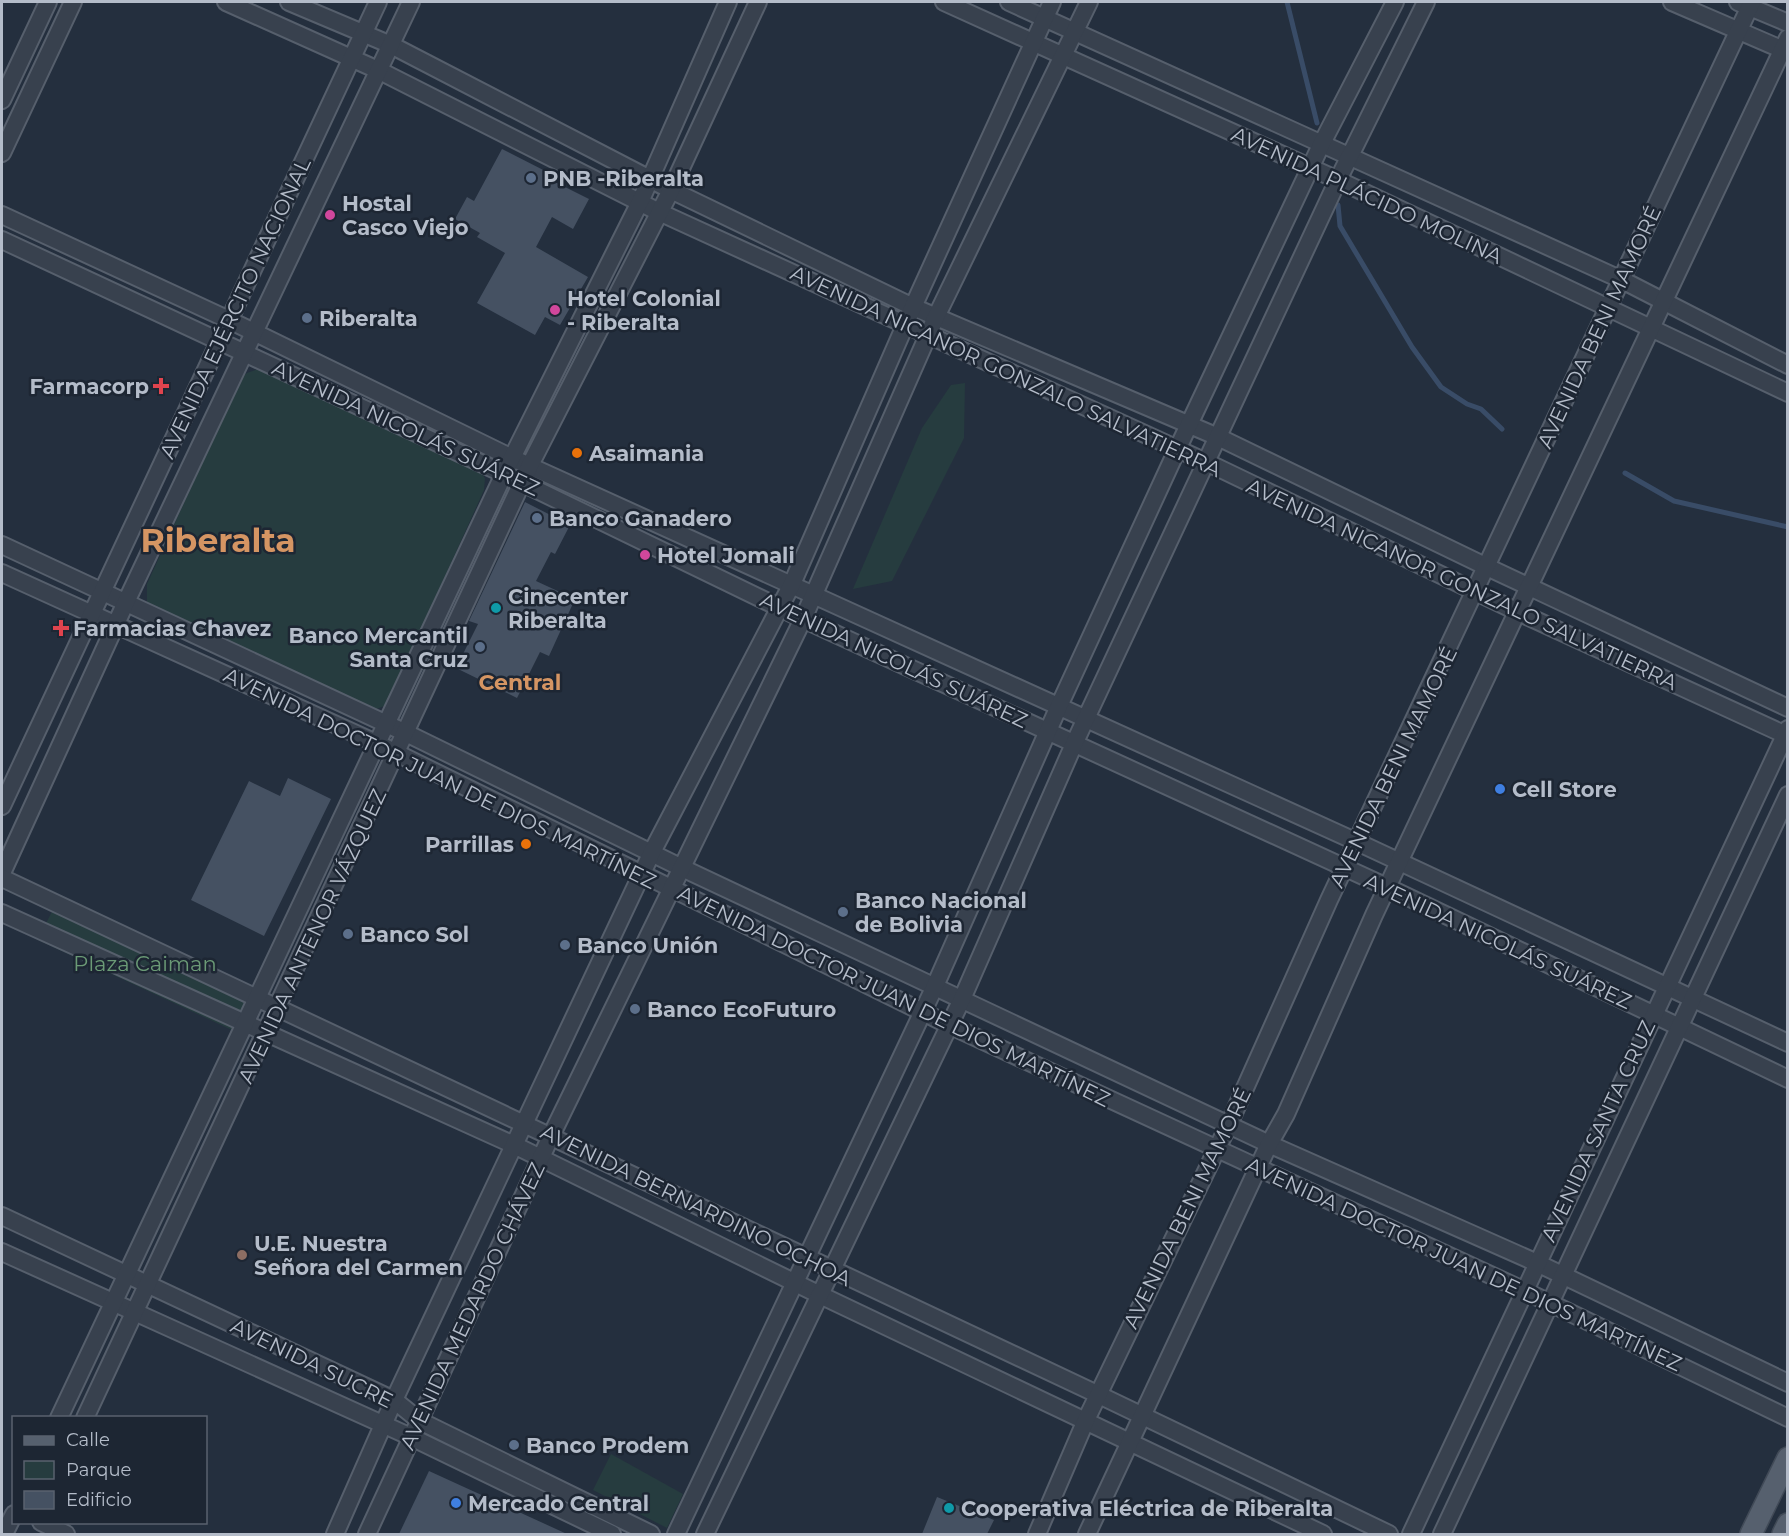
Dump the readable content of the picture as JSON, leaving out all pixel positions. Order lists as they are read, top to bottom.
{
  "streets": {
    "street": [
      "AVENIDA PLÁCIDO MOLINA",
      "AVENIDA EJÉRCITO NACIONAL",
      "AVENIDA BENI MAMORÉ",
      "AVENIDA NICANOR GONZALO SALVATIERRA",
      "AVENIDA NICOLÁS SUÁREZ",
      "AVENIDA DOCTOR JUAN DE DIOS MARTÍNEZ",
      "AVENIDA ANTENOR VÁZQUEZ",
      "AVENIDA SANTA CRUZ",
      "AVENIDA BERNARDINO OCHOA",
      "AVENIDA MEDARDO CHÁVEZ",
      "AVENIDA SUCRE"
    ]
  },
  "crossings": [
    ["AVENIDA PLÁCIDO MOLINA", "AVENIDA BENI MAMORÉ"],
    ["AVENIDA PLÁCIDO MOLINA", "AVENIDA MEDARDO CHÁVEZ"],
    ["AVENIDA EJÉRCITO NACIONAL", "AVENIDA NICANOR GONZALO SALVATIERRA"],
    ["AVENIDA EJÉRCITO NACIONAL", "AVENIDA NICOLÁS SUÁREZ"],
    ["AVENIDA EJÉRCITO NACIONAL", "AVENIDA DOCTOR JUAN DE DIOS MARTÍNEZ"],
    ["AVENIDA BENI MAMORÉ", "AVENIDA NICANOR GONZALO SALVATIERRA"],
    ["AVENIDA BENI MAMORÉ", "AVENIDA NICOLÁS SUÁREZ"],
    ["AVENIDA BENI MAMORÉ", "AVENIDA DOCTOR JUAN DE DIOS MARTÍNEZ"],
    ["AVENIDA BENI MAMORÉ", "AVENIDA BERNARDINO OCHOA"],
    ["AVENIDA NICANOR GONZALO SALVATIERRA", "AVENIDA ANTENOR VÁZQUEZ"],
    ["AVENIDA NICANOR GONZALO SALVATIERRA", "AVENIDA SANTA CRUZ"],
    ["AVENIDA NICANOR GONZALO SALVATIERRA", "AVENIDA MEDARDO CHÁVEZ"],
    ["AVENIDA NICOLÁS SUÁREZ", "AVENIDA ANTENOR VÁZQUEZ"],
    ["AVENIDA NICOLÁS SUÁREZ", "AVENIDA SANTA CRUZ"],
    ["AVENIDA NICOLÁS SUÁREZ", "AVENIDA MEDARDO CHÁVEZ"],
    ["AVENIDA DOCTOR JUAN DE DIOS MARTÍNEZ", "AVENIDA ANTENOR VÁZQUEZ"],
    ["AVENIDA DOCTOR JUAN DE DIOS MARTÍNEZ", "AVENIDA SANTA CRUZ"],
    ["AVENIDA DOCTOR JUAN DE DIOS MARTÍNEZ", "AVENIDA MEDARDO CHÁVEZ"],
    ["AVENIDA ANTENOR VÁZQUEZ", "AVENIDA BERNARDINO OCHOA"],
    ["AVENIDA ANTENOR VÁZQUEZ", "AVENIDA SUCRE"],
    ["AVENIDA BERNARDINO OCHOA", "AVENIDA MEDARDO CHÁVEZ"],
    ["AVENIDA MEDARDO CHÁVEZ", "AVENIDA SUCRE"]
  ],
  "districts": ["Riberalta", "Central"],
  "parks": ["Plaza Caiman"],
  "places": {
    "other": [
      "PNB -Riberalta",
      "Hostal Casco Viejo",
      "Hotel Colonial - Riberalta",
      "Riberalta",
      "Asaimania",
      "Banco Ganadero",
      "Hotel Jomali",
      "Cinecenter Riberalta",
      "Banco Mercantil Santa Cruz",
      "Cell Store",
      "Parrillas",
      "Banco Nacional de Bolivia",
      "Banco Sol",
      "Banco Unión",
      "Banco EcoFuturo",
      "U.E. Nuestra Señora del Carmen",
      "Banco Prodem",
      "Mercado Central",
      "Cooperativa Eléctrica de Riberalta"
    ],
    "health": ["Farmacorp", "Farmacias Chavez"]
  },
  "legend": ["Calle", "Parque", "Edificio"]
}
